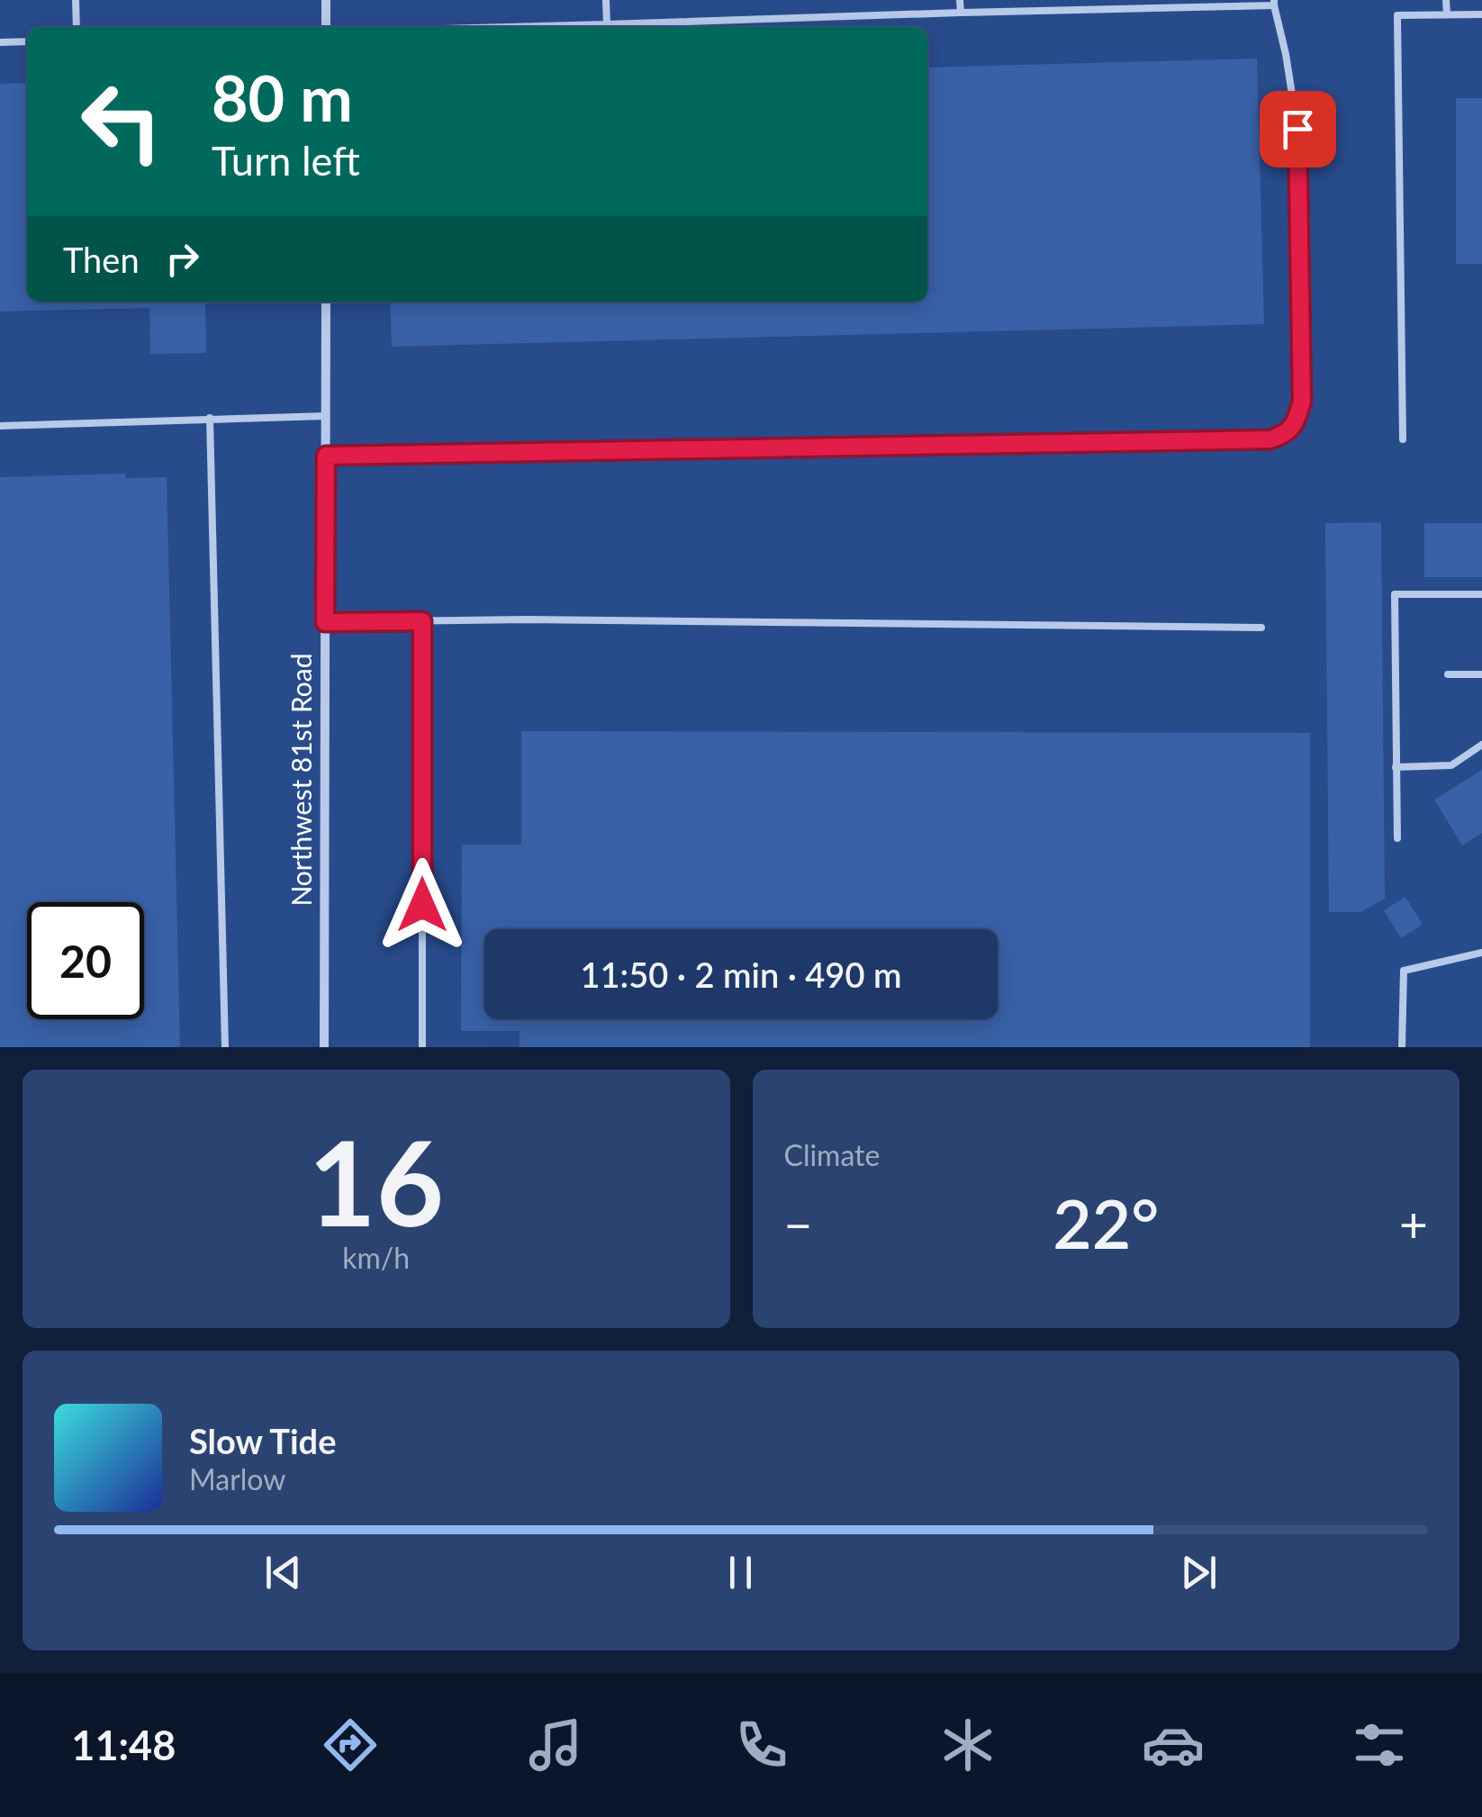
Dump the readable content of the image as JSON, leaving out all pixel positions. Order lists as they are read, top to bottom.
{
  "streets": {
    "street": ["Northwest 81st Road"]
  },
  "page": {
    "turn": ["80 m", "Turn left"],
    "then": "Then",
    "limit": "20",
    "trip": "11:50 · 2 min · 490 m",
    "tile": [
      ["16", "km/h"],
      "Climate"
    ],
    "heat": ["−", "22°", "+"],
    "song": ["Slow Tide", "Marlow"],
    "tabs": "11:48"
  }
}
